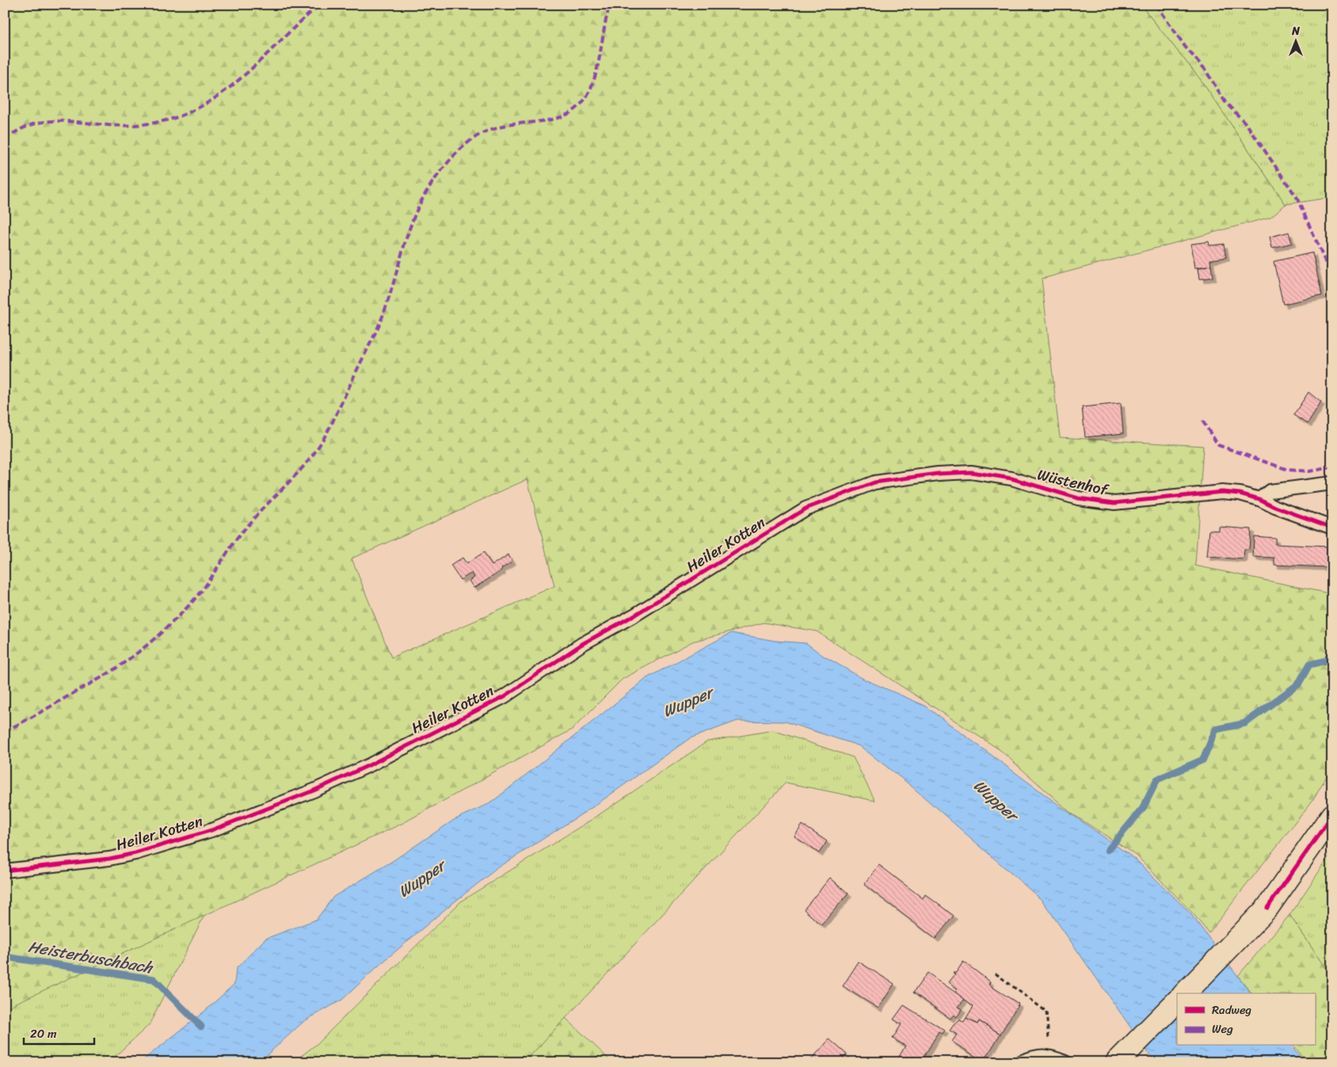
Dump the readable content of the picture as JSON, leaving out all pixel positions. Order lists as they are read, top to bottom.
{
  "streets": {
    "lane": ["Wüstenhof", "Heiler Kotten"]
  },
  "crossings": [
    ["Wüstenhof", "Heiler Kotten"]
  ],
  "water": ["Wupper", "Heisterbuschbach"],
  "legend": ["Radweg", "Weg"],
  "scale_bar": "20 m",
  "north": "top"
}
